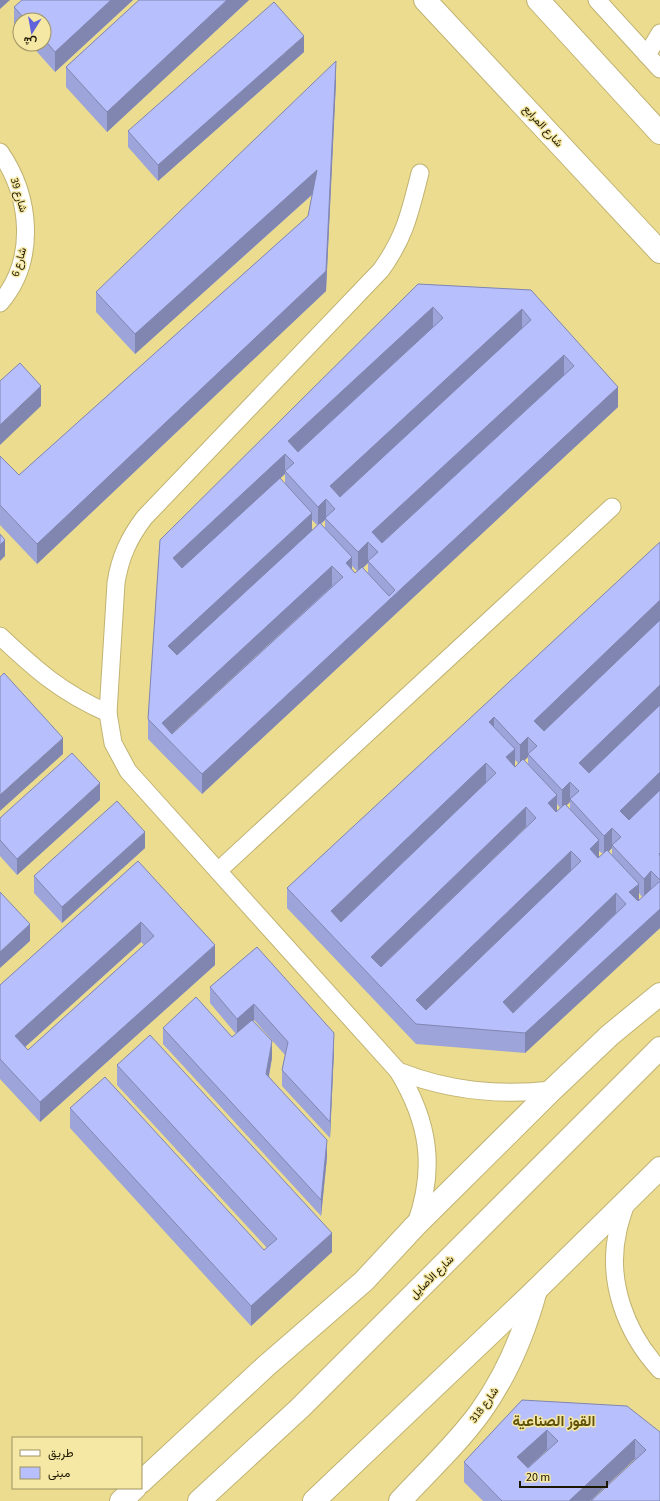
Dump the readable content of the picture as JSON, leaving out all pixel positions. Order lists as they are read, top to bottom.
{
  "streets": {
    "main road": ["شارع المرابع", "شارع الأصايل", "شارع 318"],
    "lane": ["شارع 39", "شارع 6"]
  },
  "crossings": [
    ["شارع 39", "شارع 6"]
  ],
  "districts": ["القوز الصناعية"],
  "legend": ["طريق", "مبنى"],
  "scale_bar": "20 m",
  "north": "bottom"
}
